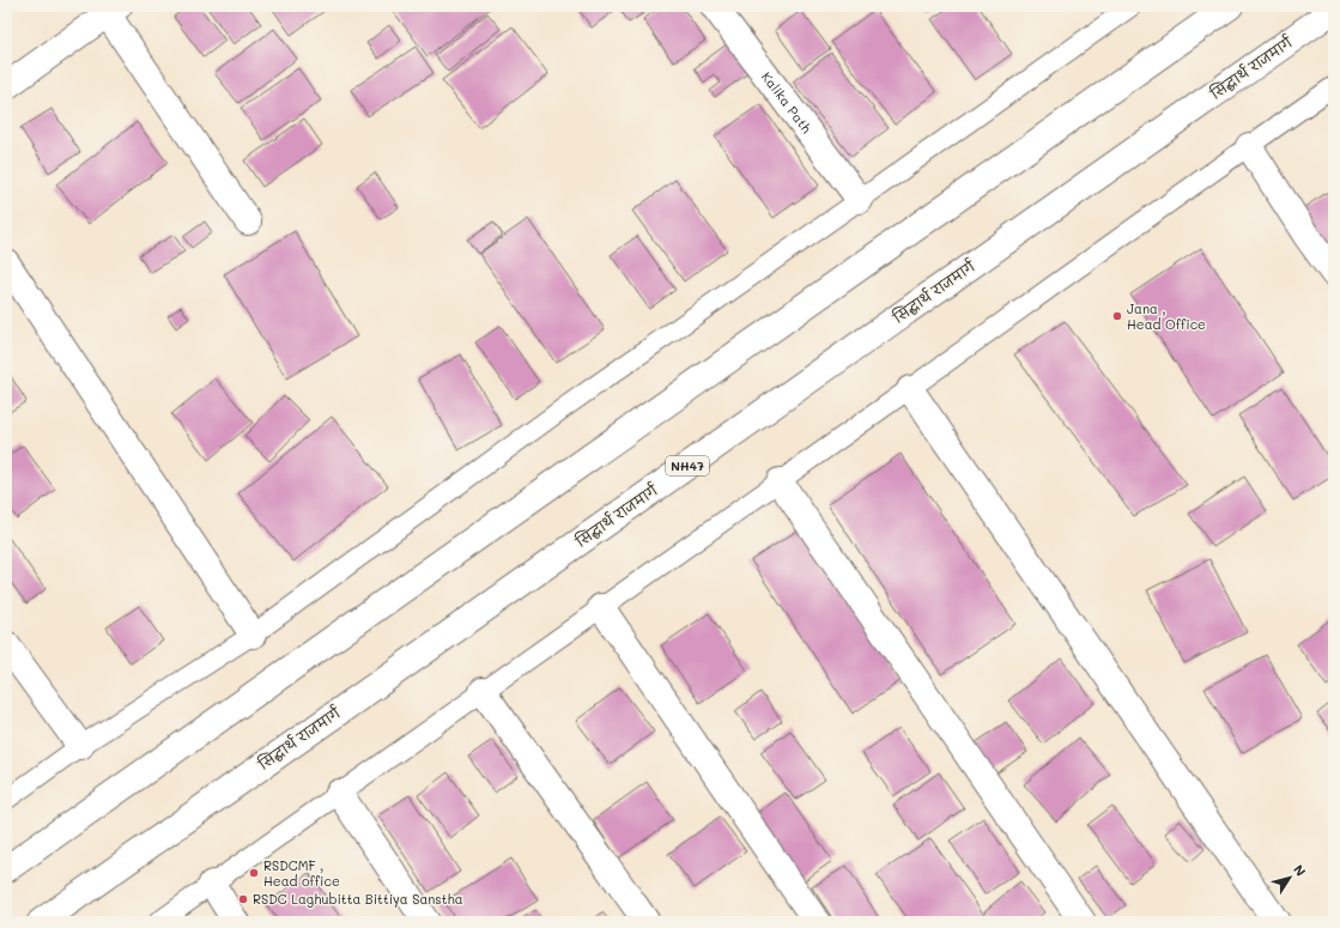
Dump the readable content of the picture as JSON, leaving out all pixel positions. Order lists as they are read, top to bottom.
{
  "streets": {
    "main road": ["सिद्धार्थ राजमार्ग", "Kalika Path", "NH47"]
  },
  "places": ["Jana , Head Office", "RSDCMF , Head office", "RSDC Laghubitta Bittiya Sanstha"],
  "north": "top right"
}
